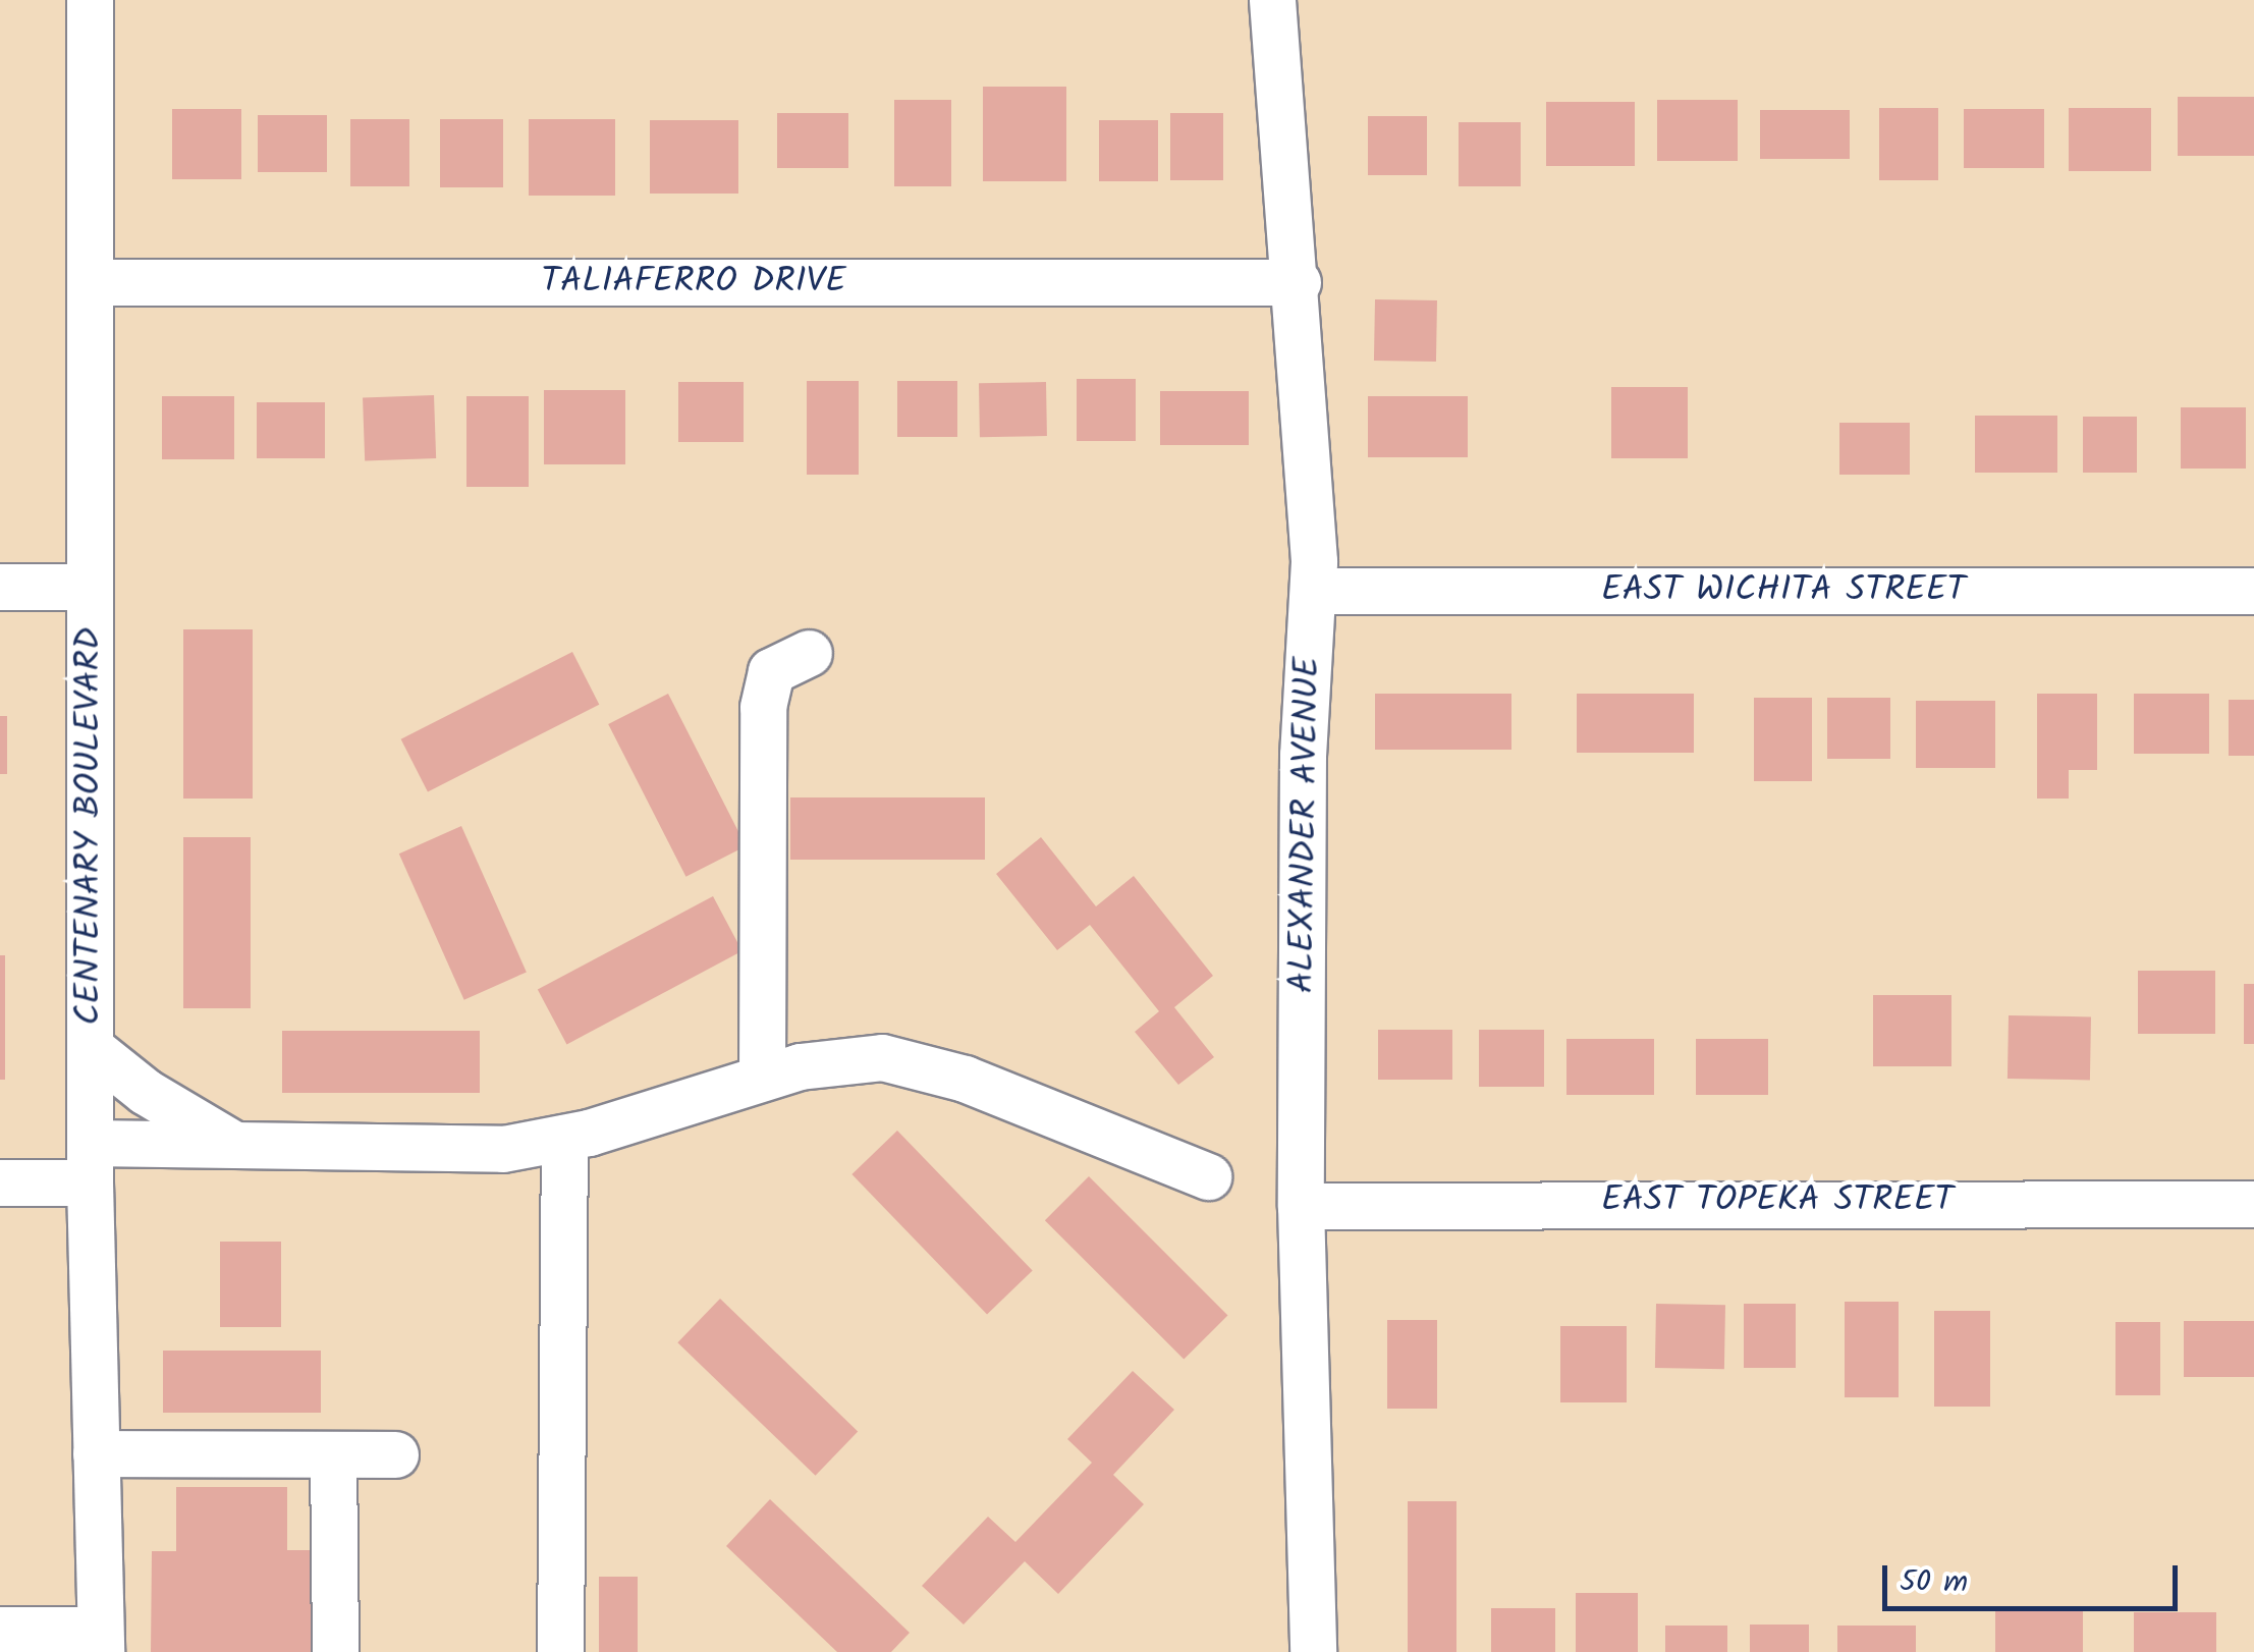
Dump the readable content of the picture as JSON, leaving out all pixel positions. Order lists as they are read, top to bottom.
{
  "streets": {
    "street": [
      "TALIAFERRO DRIVE",
      "EAST WICHITA STREET",
      "ALEXANDER AVENUE",
      "CENTENARY BOULEVARD",
      "EAST TOPEKA STREET"
    ]
  },
  "crossings": [
    ["TALIAFERRO DRIVE", "ALEXANDER AVENUE"],
    ["TALIAFERRO DRIVE", "CENTENARY BOULEVARD"],
    ["EAST WICHITA STREET", "ALEXANDER AVENUE"],
    ["ALEXANDER AVENUE", "EAST TOPEKA STREET"]
  ],
  "scale_bar": "50 m"
}
